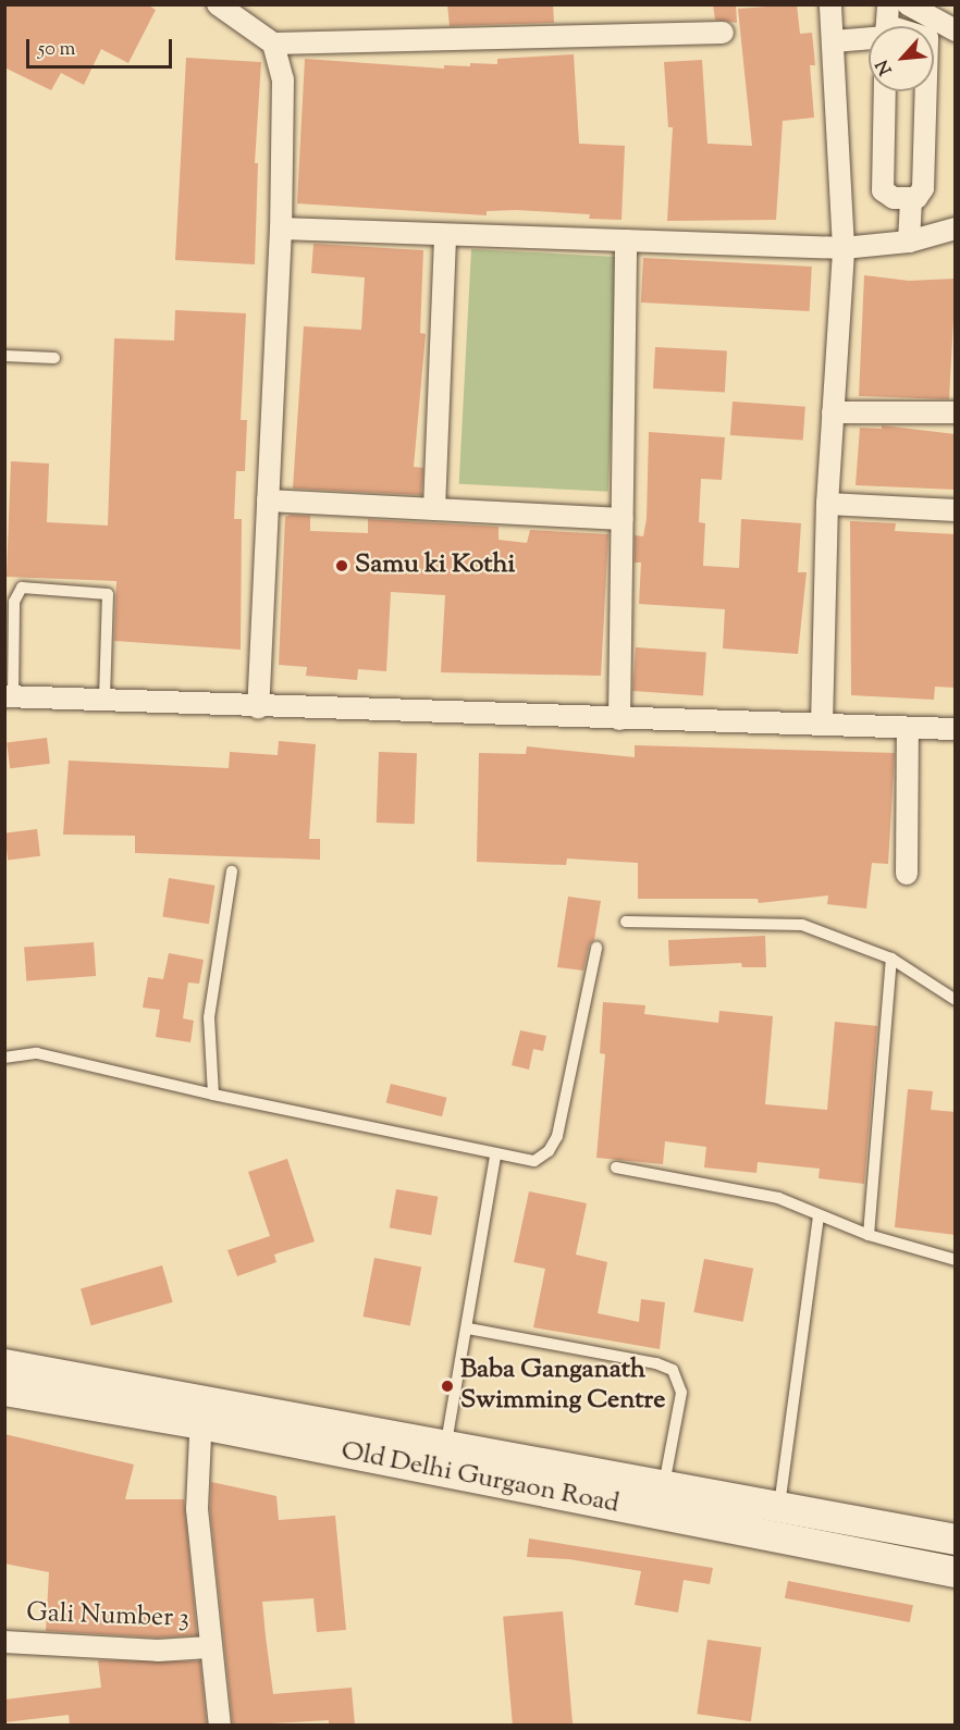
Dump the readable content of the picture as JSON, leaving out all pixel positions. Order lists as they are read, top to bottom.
{
  "streets": {
    "main road": ["Old Delhi Gurgaon Road"],
    "street": ["Gali Number 3"]
  },
  "places": ["Samu ki Kothi", "Baba Ganganath Swimming Centre"],
  "scale_bar": "50 m",
  "north": "bottom left"
}
